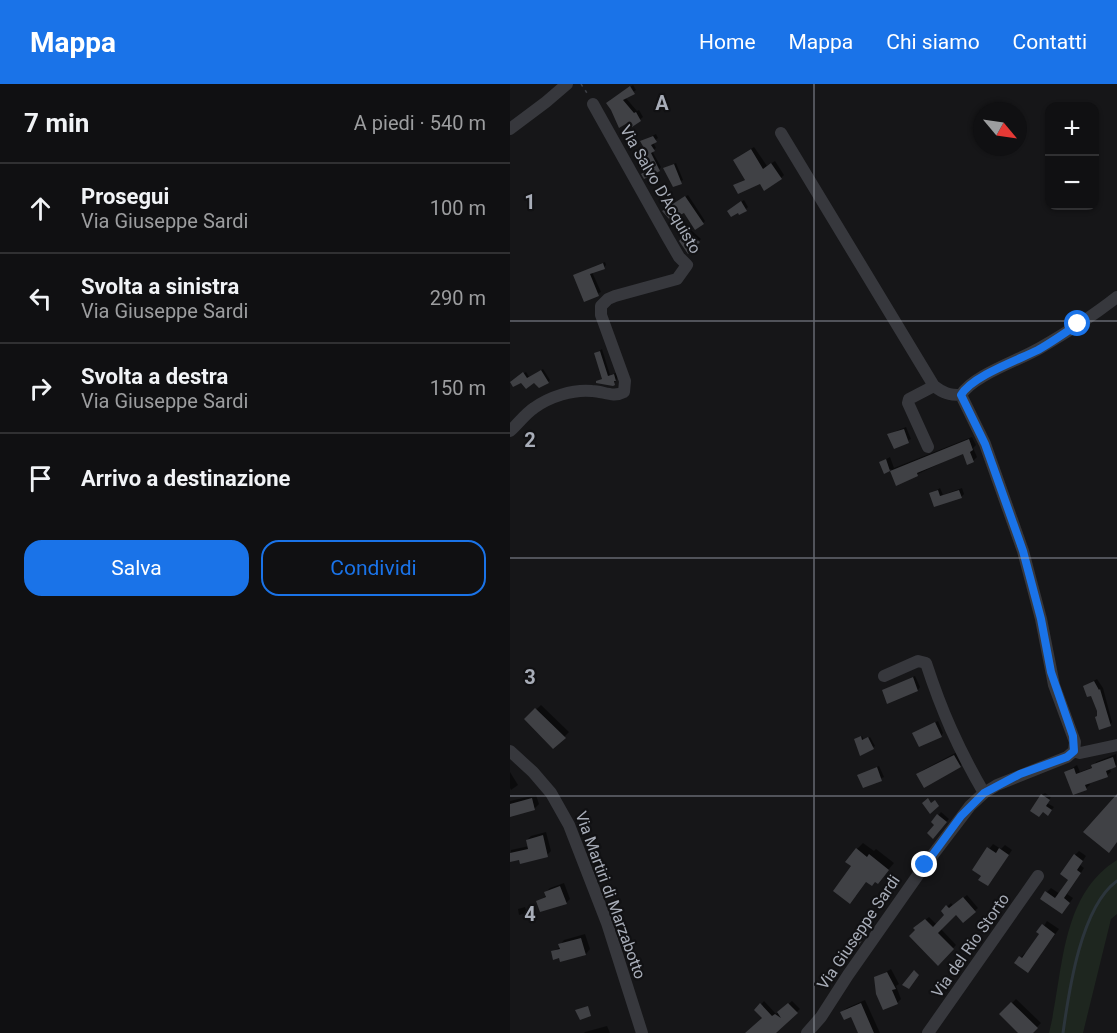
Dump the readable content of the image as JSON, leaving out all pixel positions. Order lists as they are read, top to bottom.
{
  "streets": {
    "street": [
      "Via Salvo D'Acquisto",
      "Via Martiri di Marzabotto",
      "Via Giuseppe Sardi",
      "Via del Rio Storto"
    ]
  },
  "north": "bottom right",
  "page": {
    "header": "Mappa",
    "nav": [
      "Home",
      "Mappa",
      "Chi siamo",
      "Contatti"
    ],
    "heading": ["7 min", "A piedi · 540 m"],
    "map_buttons": ["+", "−"],
    "list": [
      ["Prosegui", "Via Giuseppe Sardi", "100 m"],
      ["Svolta a sinistra", "Via Giuseppe Sardi", "290 m"],
      ["Svolta a destra", "Via Giuseppe Sardi", "150 m"],
      "Arrivo a destinazione"
    ],
    "buttons": ["Salva", "Condividi"]
  },
  "grid": {
    "columns": ["A"],
    "rows": [
      "1",
      "2",
      "3",
      "4"
    ]
  }
}
